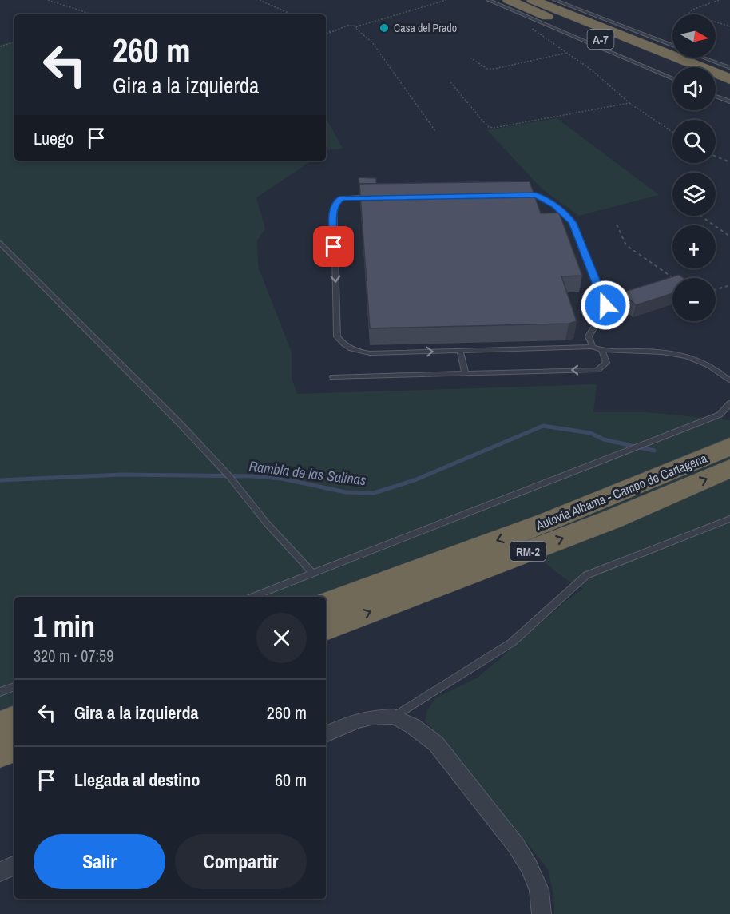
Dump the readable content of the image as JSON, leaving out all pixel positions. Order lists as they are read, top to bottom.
{
  "streets": {
    "highway": ["A-7", "Autovía Alhama - Campo de Cartagena", "RM-2"]
  },
  "water": ["Rambla de las Salinas"],
  "places": ["Casa del Prado"],
  "north": "right",
  "page": {
    "map_buttons": ["+", "−"],
    "turn": ["260 m", "Gira a la izquierda"],
    "then": "Luego",
    "heading": ["1 min", "320 m · 07:59"],
    "list": [
      {
        "name": "Gira a la izquierda",
        "value": "260 m"
      },
      {
        "name": "Llegada al destino",
        "value": "60 m"
      }
    ],
    "buttons": ["Salir", "Compartir"]
  }
}
